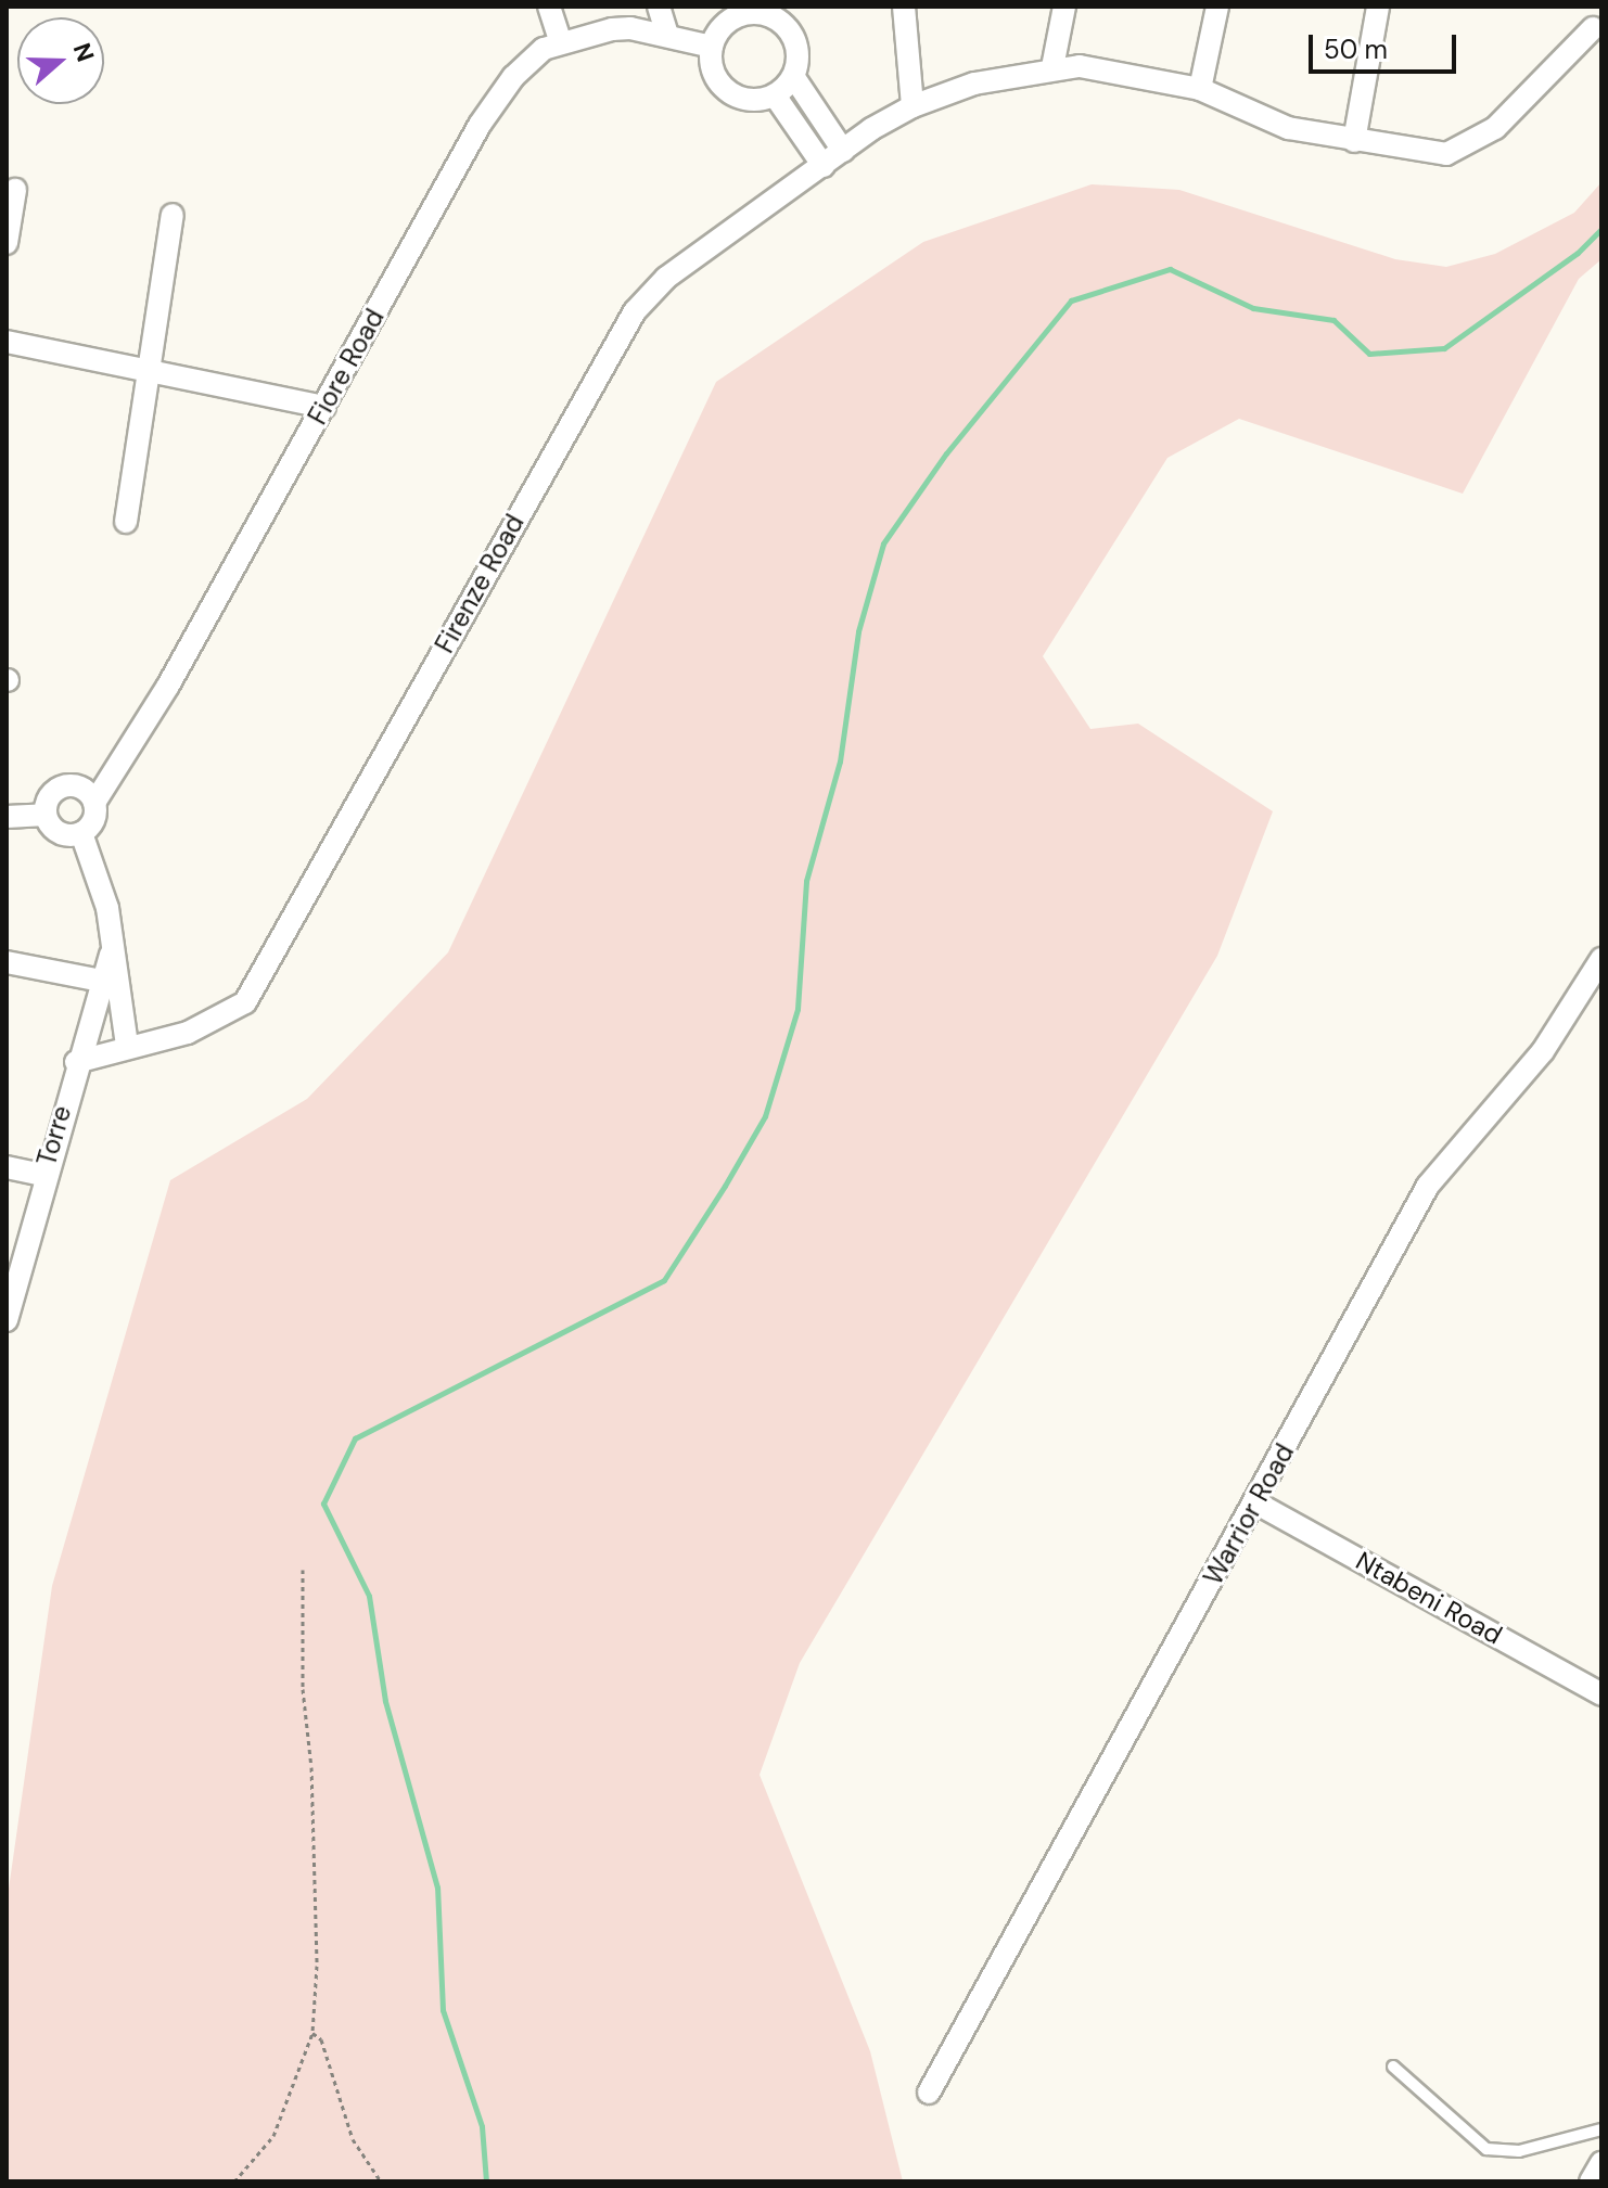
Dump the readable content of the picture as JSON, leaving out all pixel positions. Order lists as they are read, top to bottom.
{
  "streets": {
    "street": [
      "Fiore Road",
      "Firenze Road",
      "Torre",
      "Warrior Road",
      "Ntabeni Road"
    ]
  },
  "crossings": [
    ["Fiore Road", "Torre"],
    ["Firenze Road", "Torre"],
    ["Warrior Road", "Ntabeni Road"]
  ],
  "scale_bar": "50 m",
  "north": "right"
}
